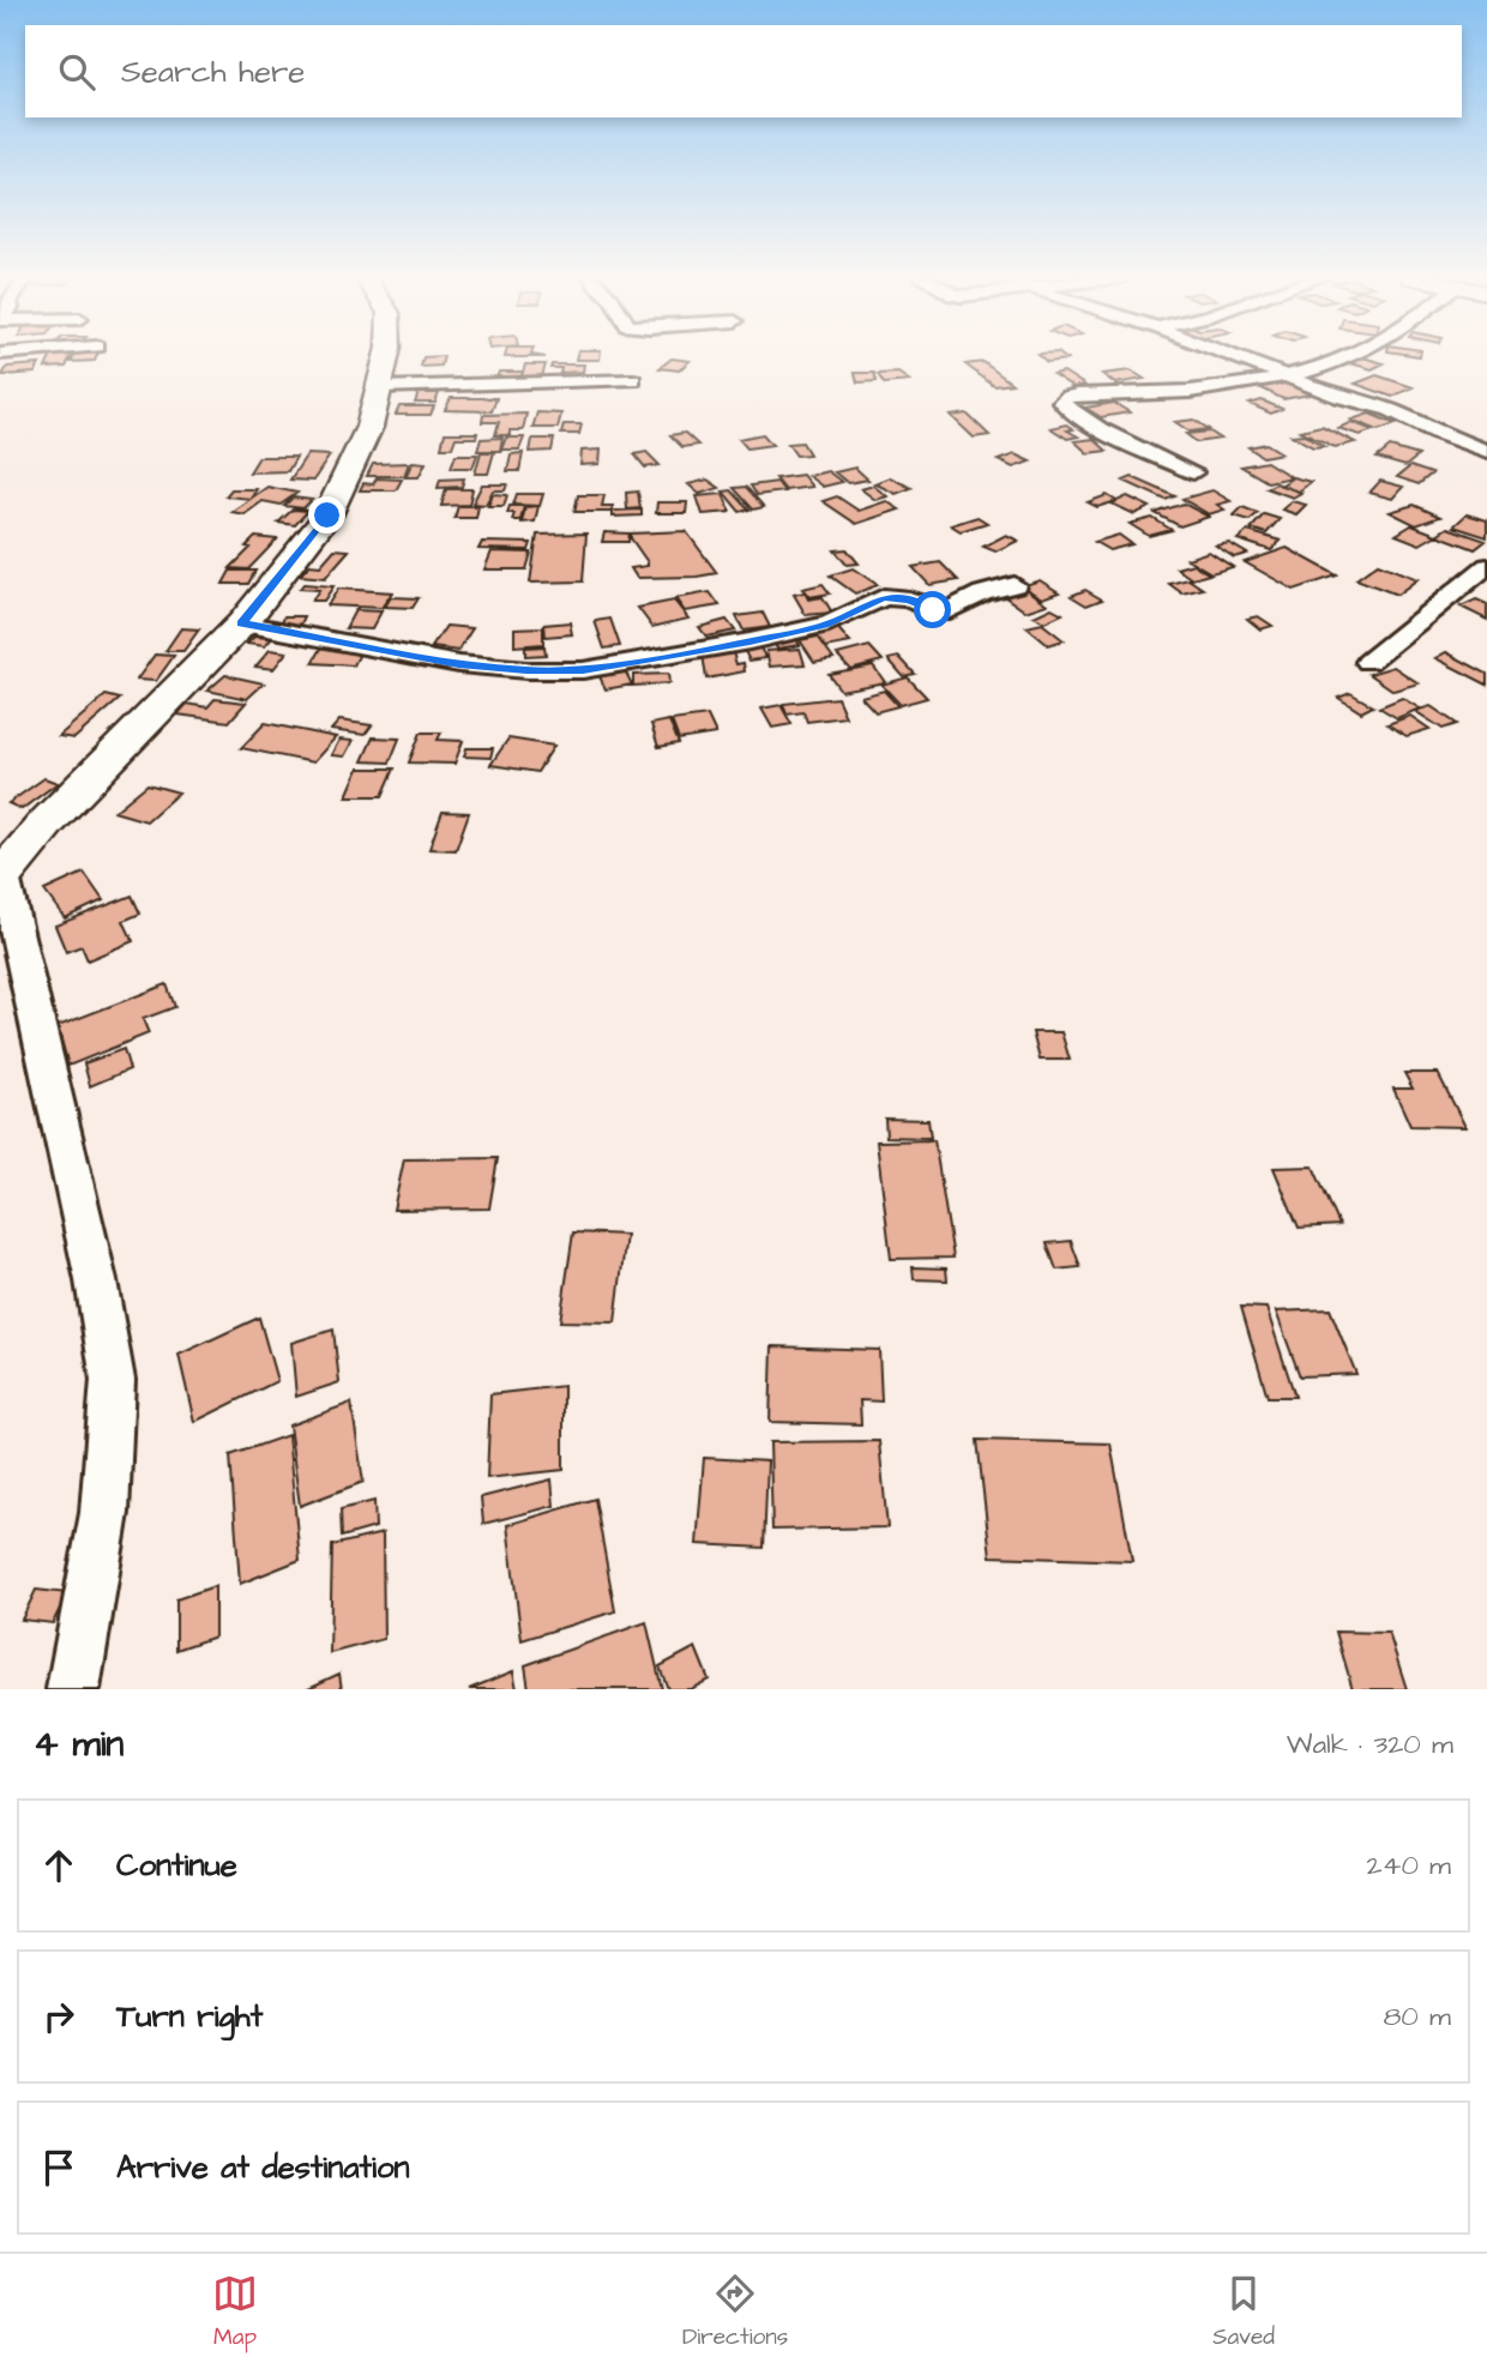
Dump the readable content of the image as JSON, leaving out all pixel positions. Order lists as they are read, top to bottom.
{
  "page": {
    "search": "Search here",
    "heading": ["4 min", "Walk · 320 m"],
    "list": [
      ["Continue", "240 m"],
      ["Turn right", "80 m"],
      "Arrive at destination"
    ],
    "nav": ["Map", "Directions", "Saved"]
  }
}
